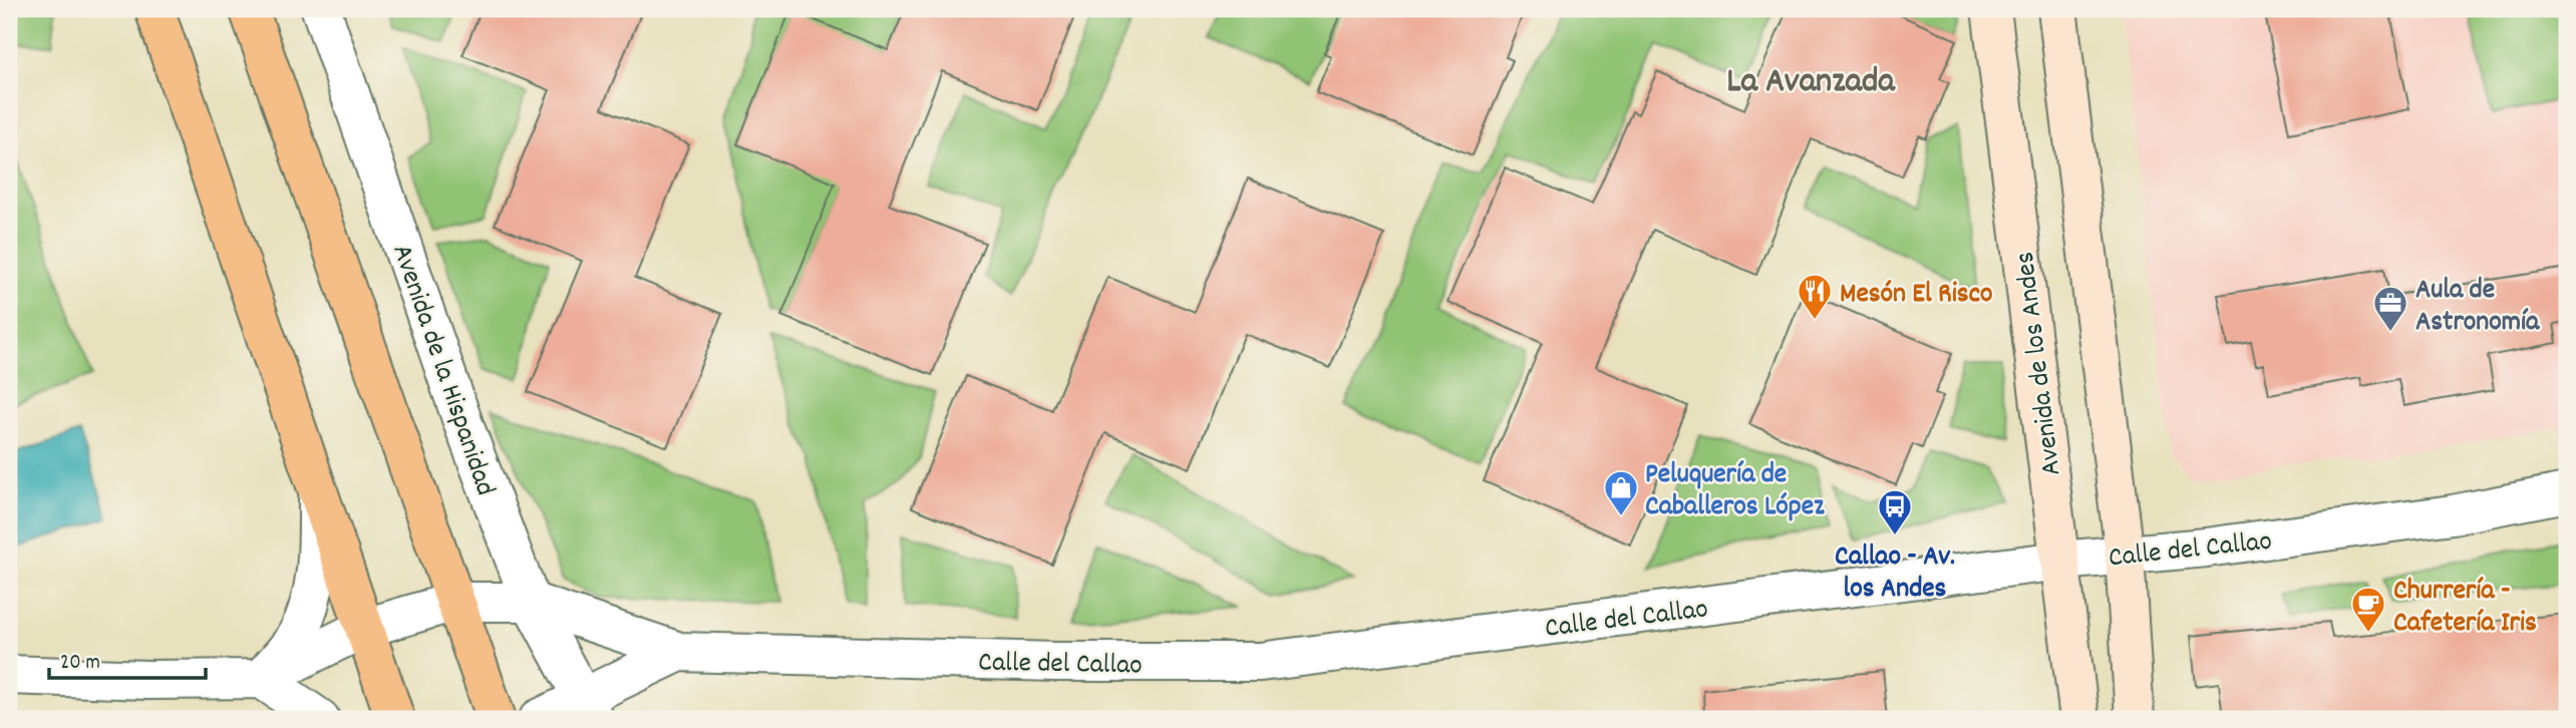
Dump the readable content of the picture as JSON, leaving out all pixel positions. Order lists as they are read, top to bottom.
{
  "streets": {
    "main road": ["Avenida de los Andes"],
    "street": ["Avenida de la Hispanidad", "Calle del Callao"]
  },
  "crossings": [
    ["Avenida de los Andes", "Calle del Callao"],
    ["Avenida de la Hispanidad", "Calle del Callao"]
  ],
  "districts": ["La Avanzada"],
  "places": {
    "restaurant": ["Mesón El Risco"],
    "office": ["Aula de Astronomía"],
    "shop": ["Peluquería de Caballeros López"],
    "bus stop": ["Callao - Av. los Andes"],
    "cafe": ["Churrería - Cafetería Iris"]
  },
  "scale_bar": "20 m"
}
